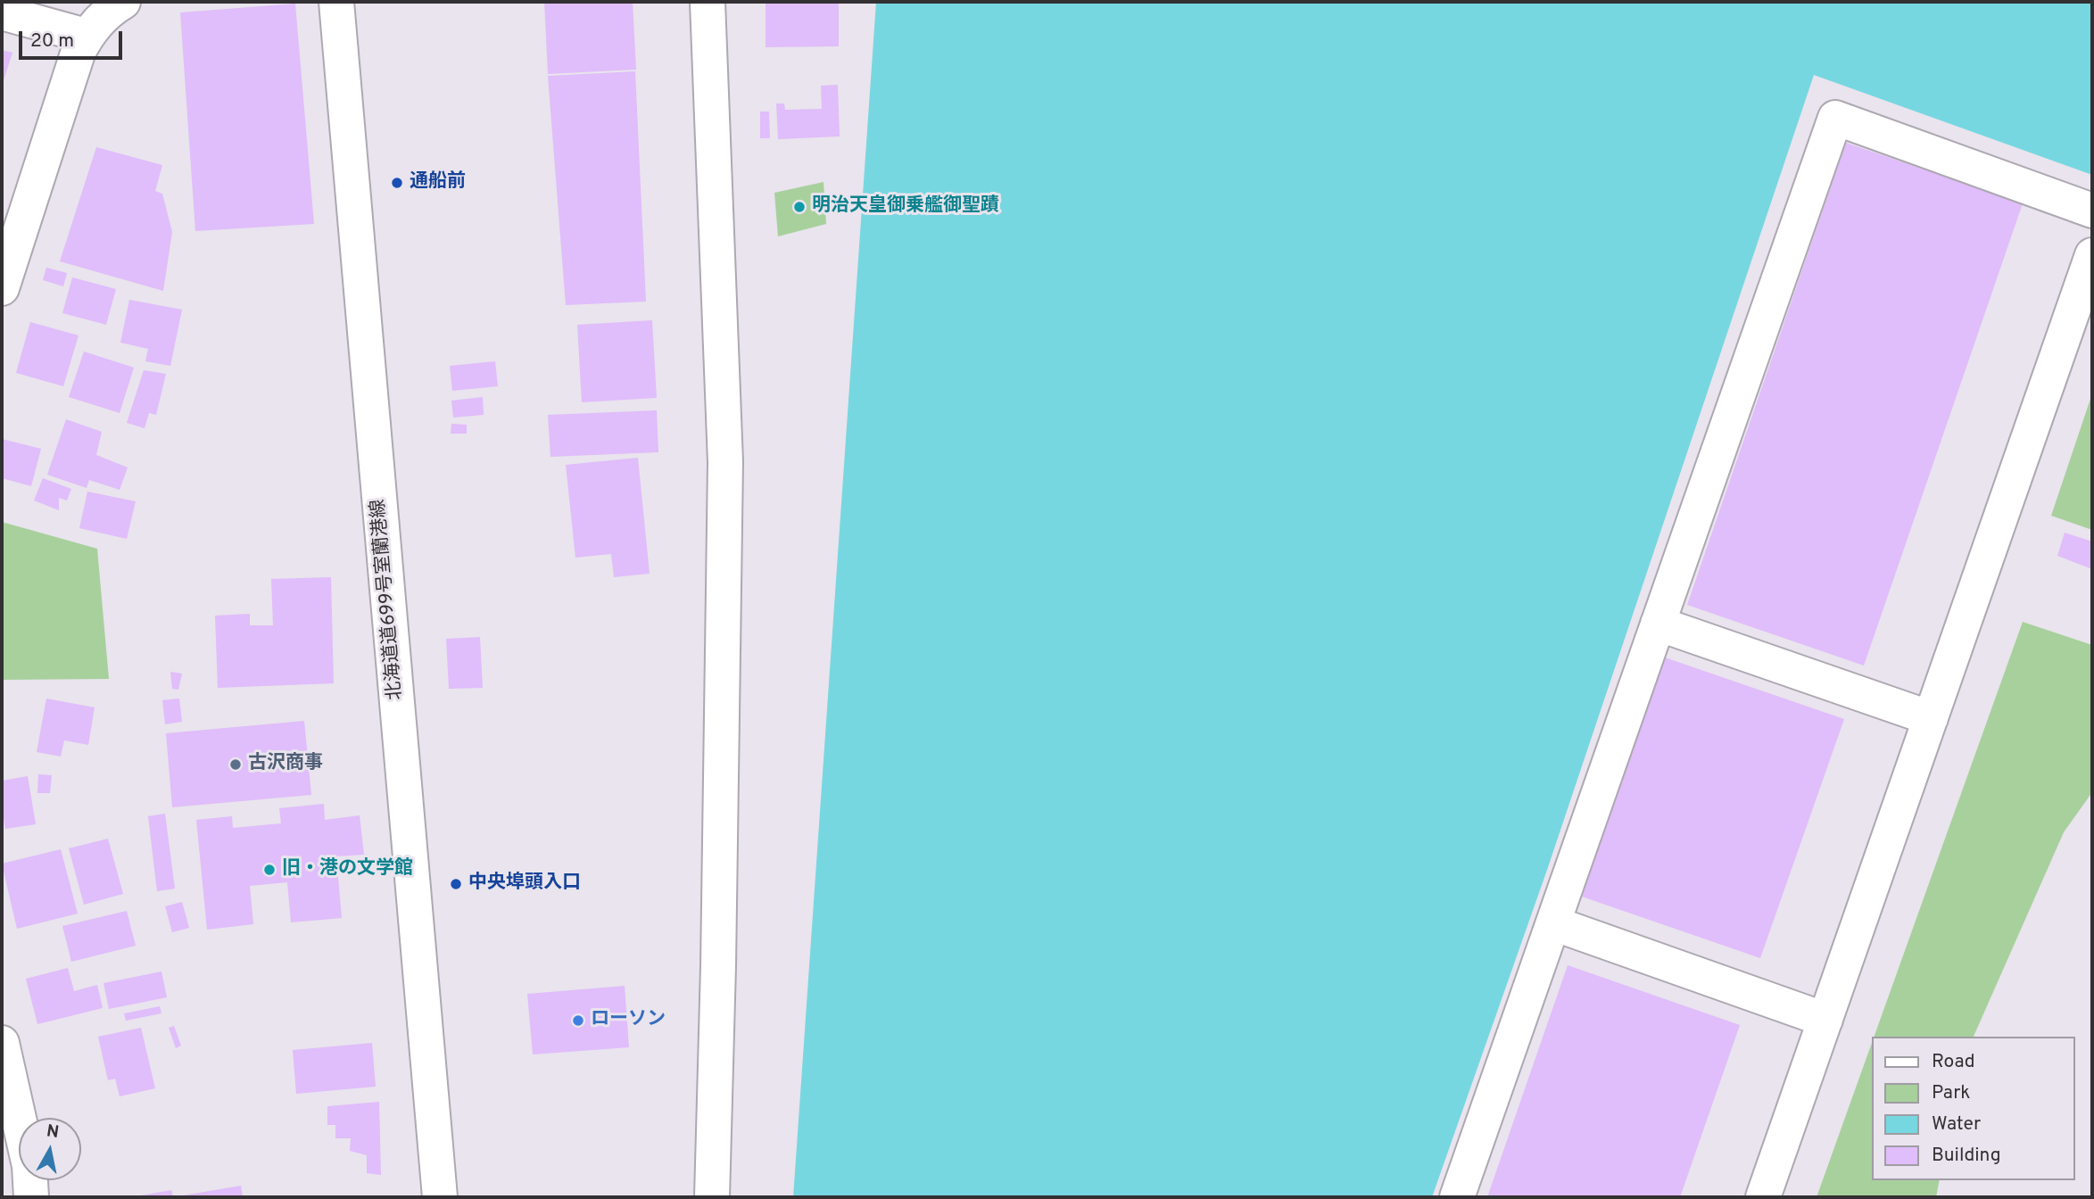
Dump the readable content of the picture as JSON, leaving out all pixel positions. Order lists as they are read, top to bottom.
{
  "streets": {
    "street": ["北海道道699号室蘭港線"]
  },
  "places": [
    "通船前",
    "明治天皇御乗艦御聖蹟",
    "古沢商事",
    "旧・港の文学館",
    "中央埠頭入口",
    "ローソン"
  ],
  "legend": [
    "Road",
    "Park",
    "Water",
    "Building"
  ],
  "scale_bar": "20 m",
  "north": "top"
}
